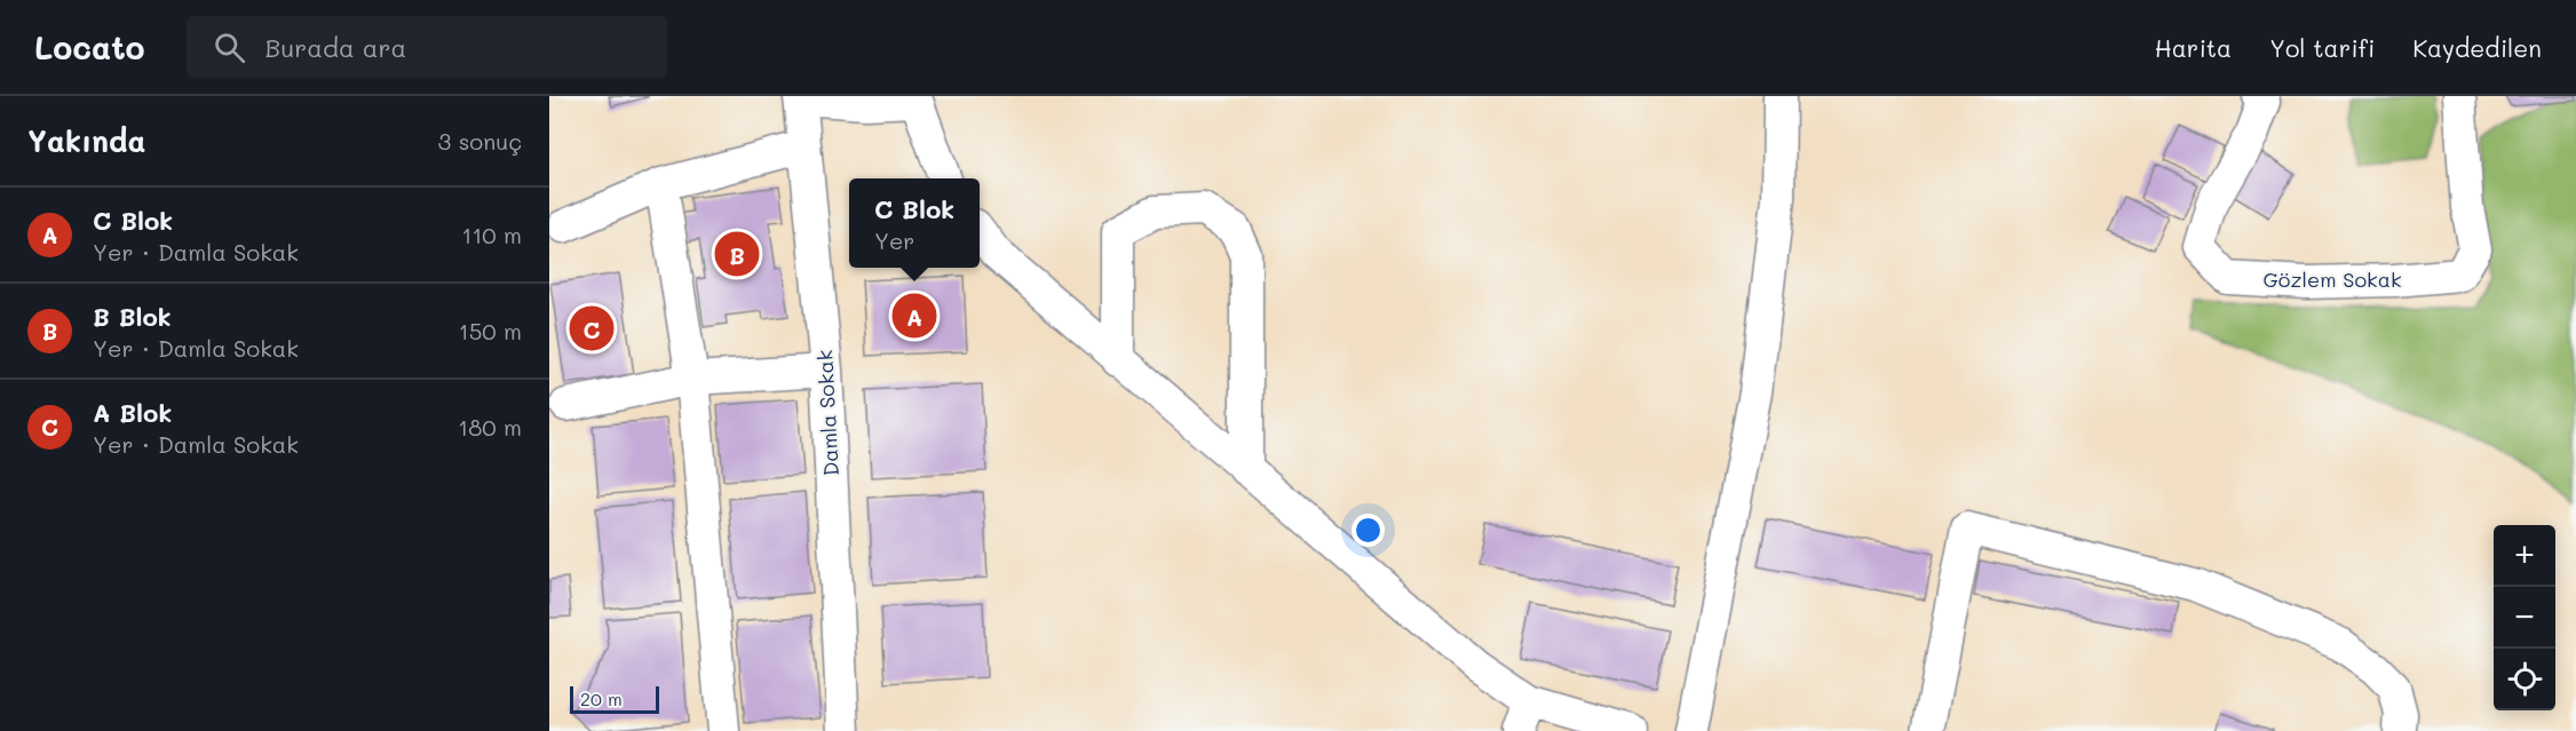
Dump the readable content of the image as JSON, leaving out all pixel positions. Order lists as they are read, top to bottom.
{
  "streets": {
    "street": ["Gözlem Sokak", "Damla Sokak"]
  },
  "scale_bar": "20 m",
  "page": {
    "header": "Locato",
    "search": "Burada ara",
    "nav": ["Harita", "Yol tarifi", "Kaydedilen"],
    "heading": ["Yakında", "3 sonuç"],
    "popup": ["C Blok", "Yer"],
    "list": [
      {
        "mark": "A",
        "name": "C Blok",
        "note": "Yer · Damla Sokak",
        "value": "110 m"
      },
      {
        "mark": "B",
        "name": "B Blok",
        "note": "Yer · Damla Sokak",
        "value": "150 m"
      },
      {
        "mark": "C",
        "name": "A Blok",
        "note": "Yer · Damla Sokak",
        "value": "180 m"
      }
    ],
    "pins": ["B", "A", "C"],
    "map_buttons": ["+", "−"],
    "scale": "20 m"
  }
}
